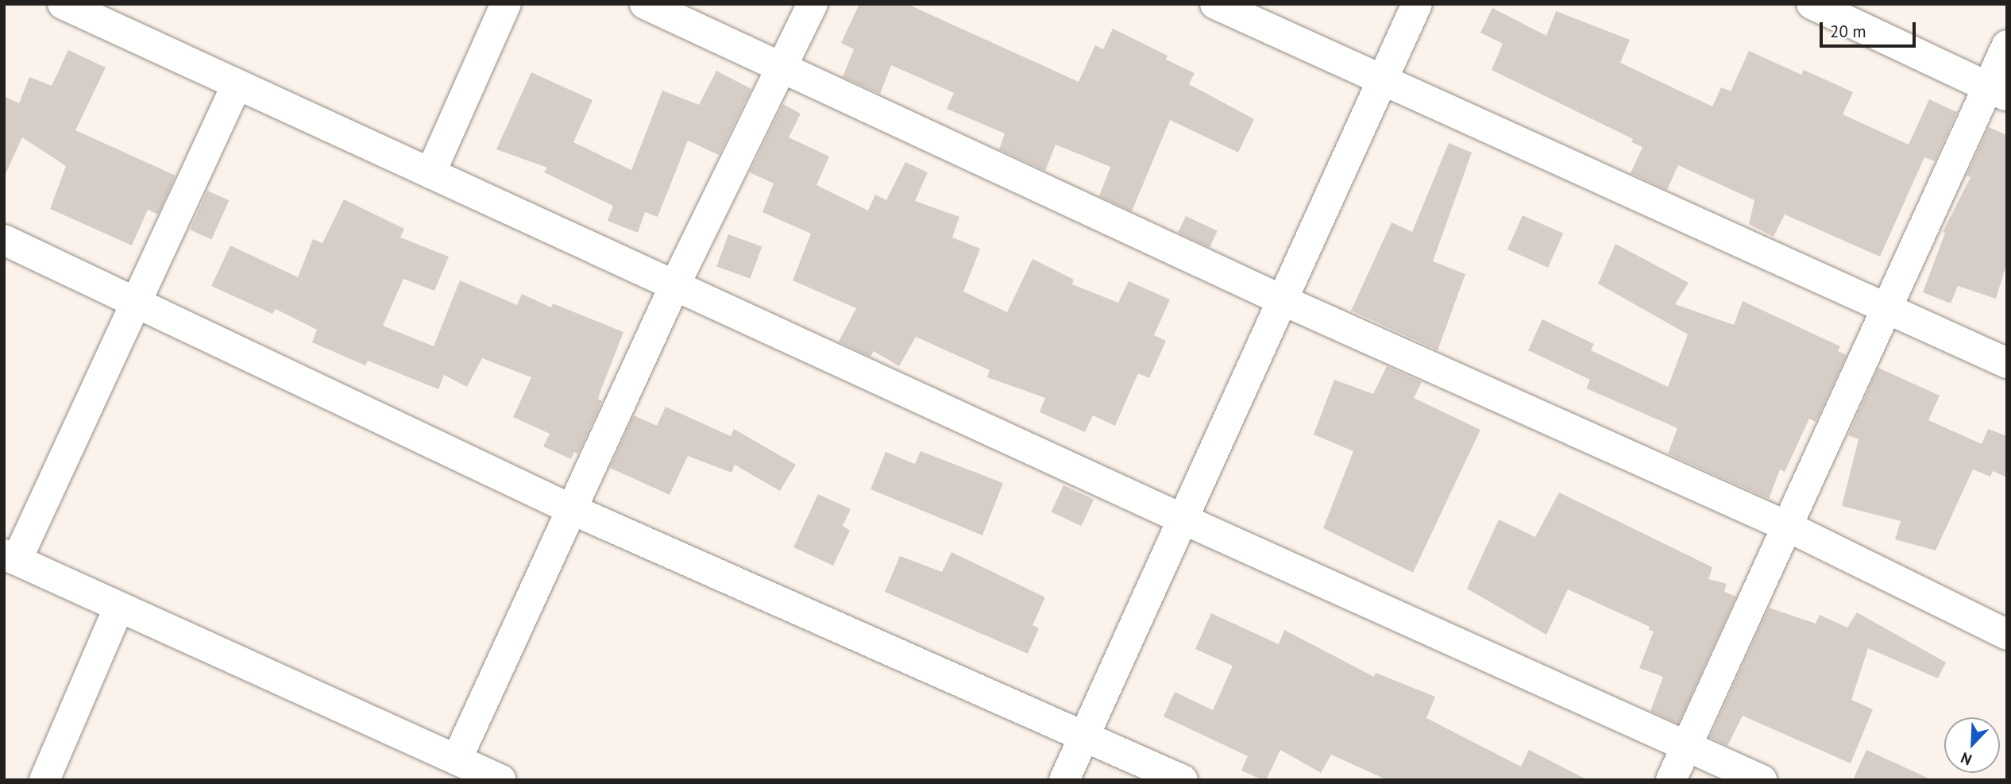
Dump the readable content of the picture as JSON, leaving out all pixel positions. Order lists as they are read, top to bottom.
{
  "scale_bar": "20 m",
  "north": "bottom left"
}
